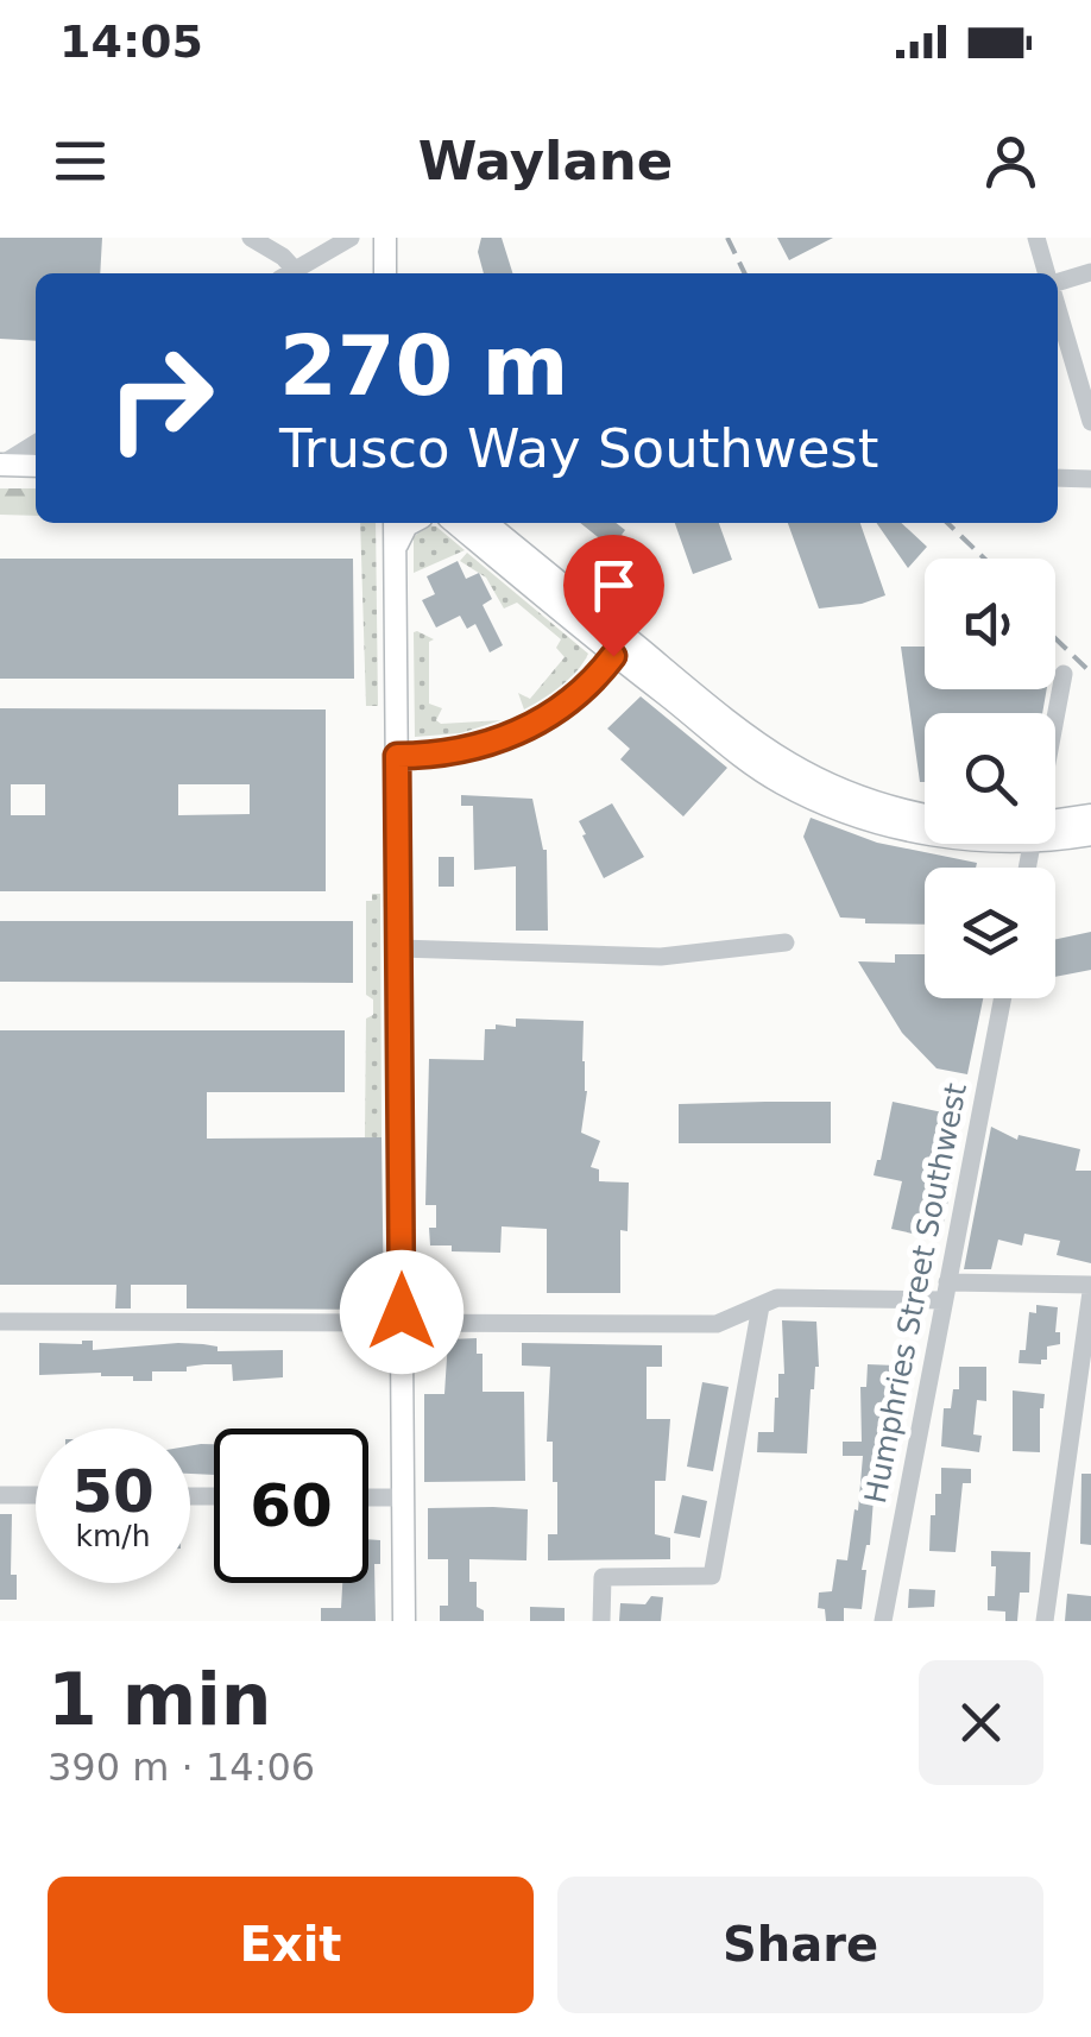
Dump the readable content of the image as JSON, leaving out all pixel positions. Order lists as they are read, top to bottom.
{
  "streets": {
    "street": ["Humphries Street Southwest"]
  },
  "page": {
    "status": "14:05",
    "header": "Waylane",
    "turn": ["270 m", "Trusco Way Southwest"],
    "speed": "50 km/h",
    "limit": "60",
    "heading": ["1 min", "390 m · 14:06"],
    "buttons": ["Exit", "Share"]
  }
}
